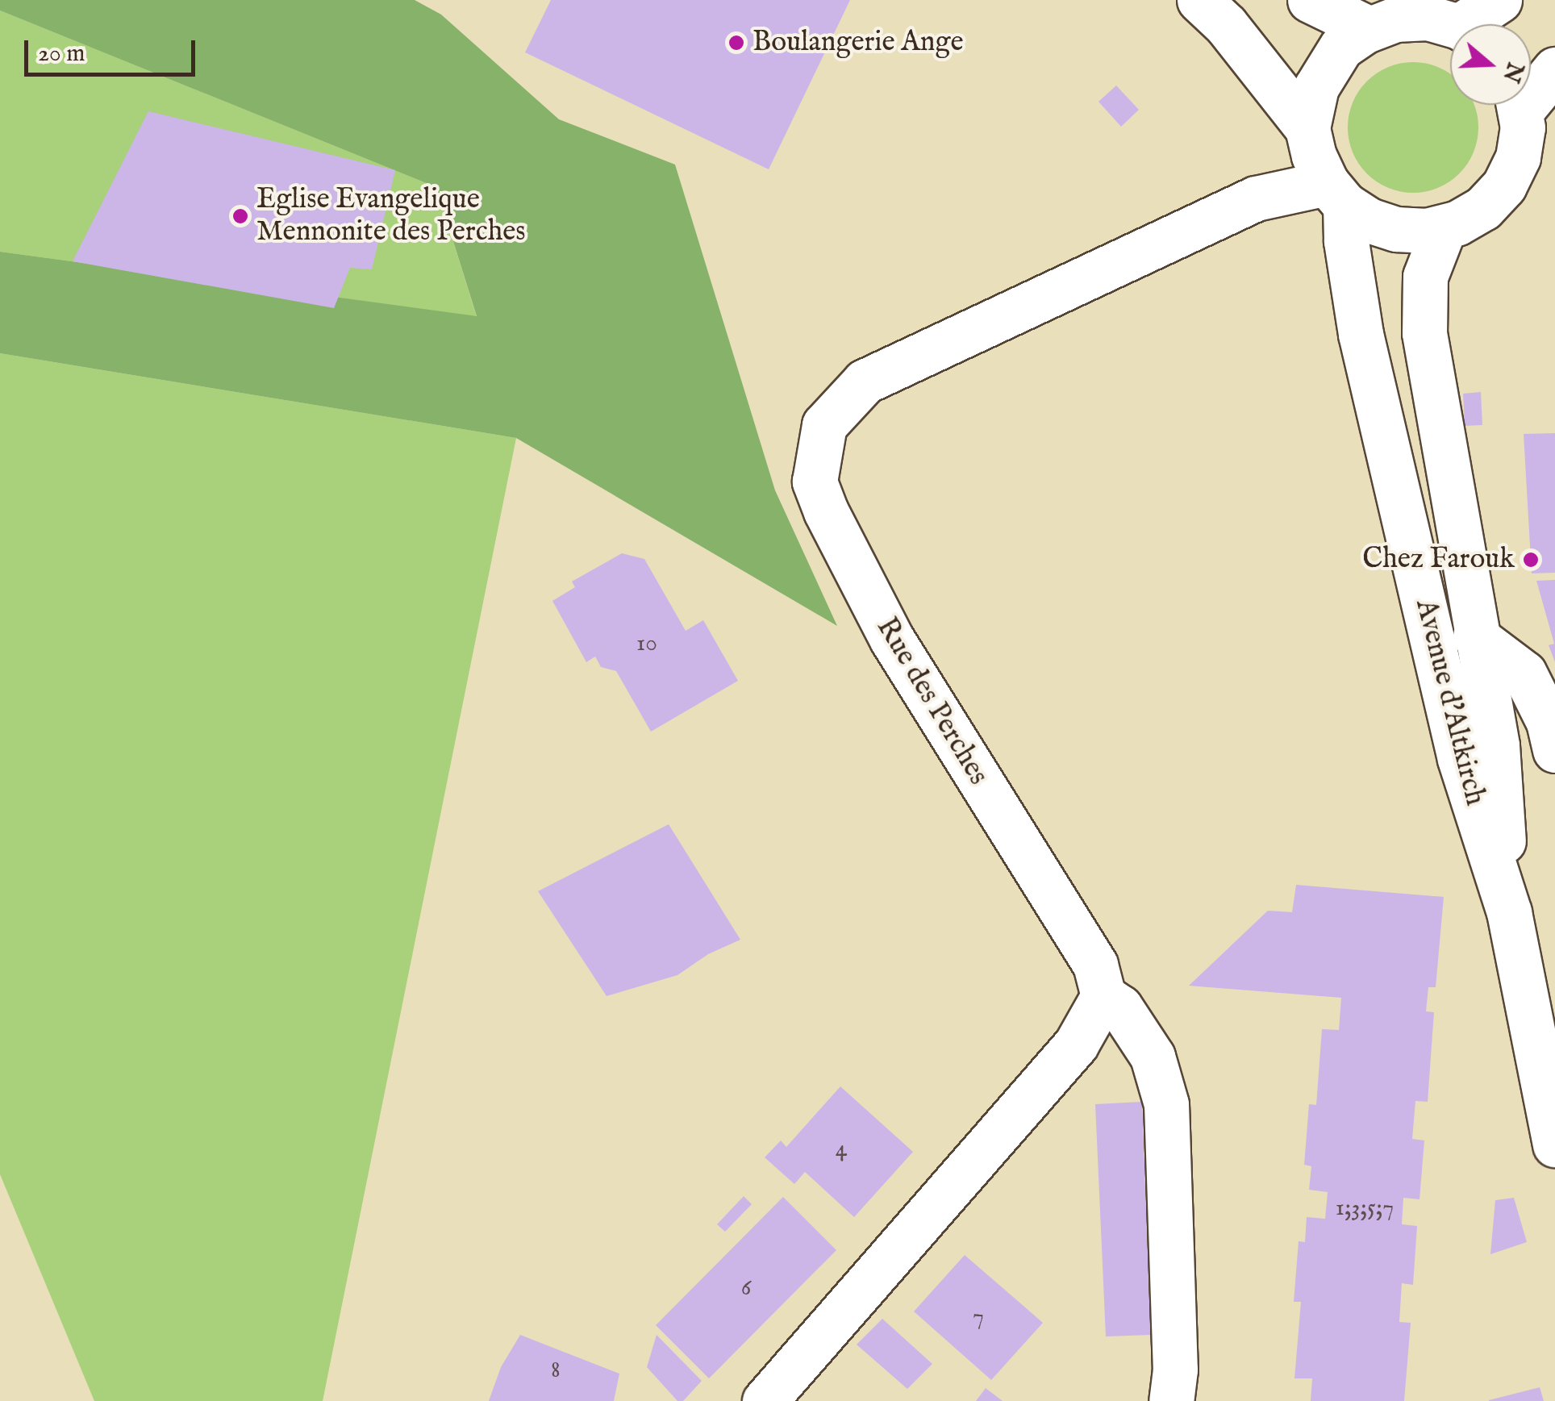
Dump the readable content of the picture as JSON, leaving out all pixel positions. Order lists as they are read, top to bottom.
{
  "streets": {
    "street": ["Rue des Perches", "Avenue d'Altkirch"]
  },
  "crossings": [
    ["Rue des Perches", "Avenue d'Altkirch"]
  ],
  "places": ["Boulangerie Ange", "Eglise Evangelique Mennonite des Perches", "Chez Farouk"],
  "house_numbers": [
    "10",
    "4",
    "1;3;5;7",
    "6",
    "7",
    "8"
  ],
  "scale_bar": "20 m",
  "north": "right"
}
